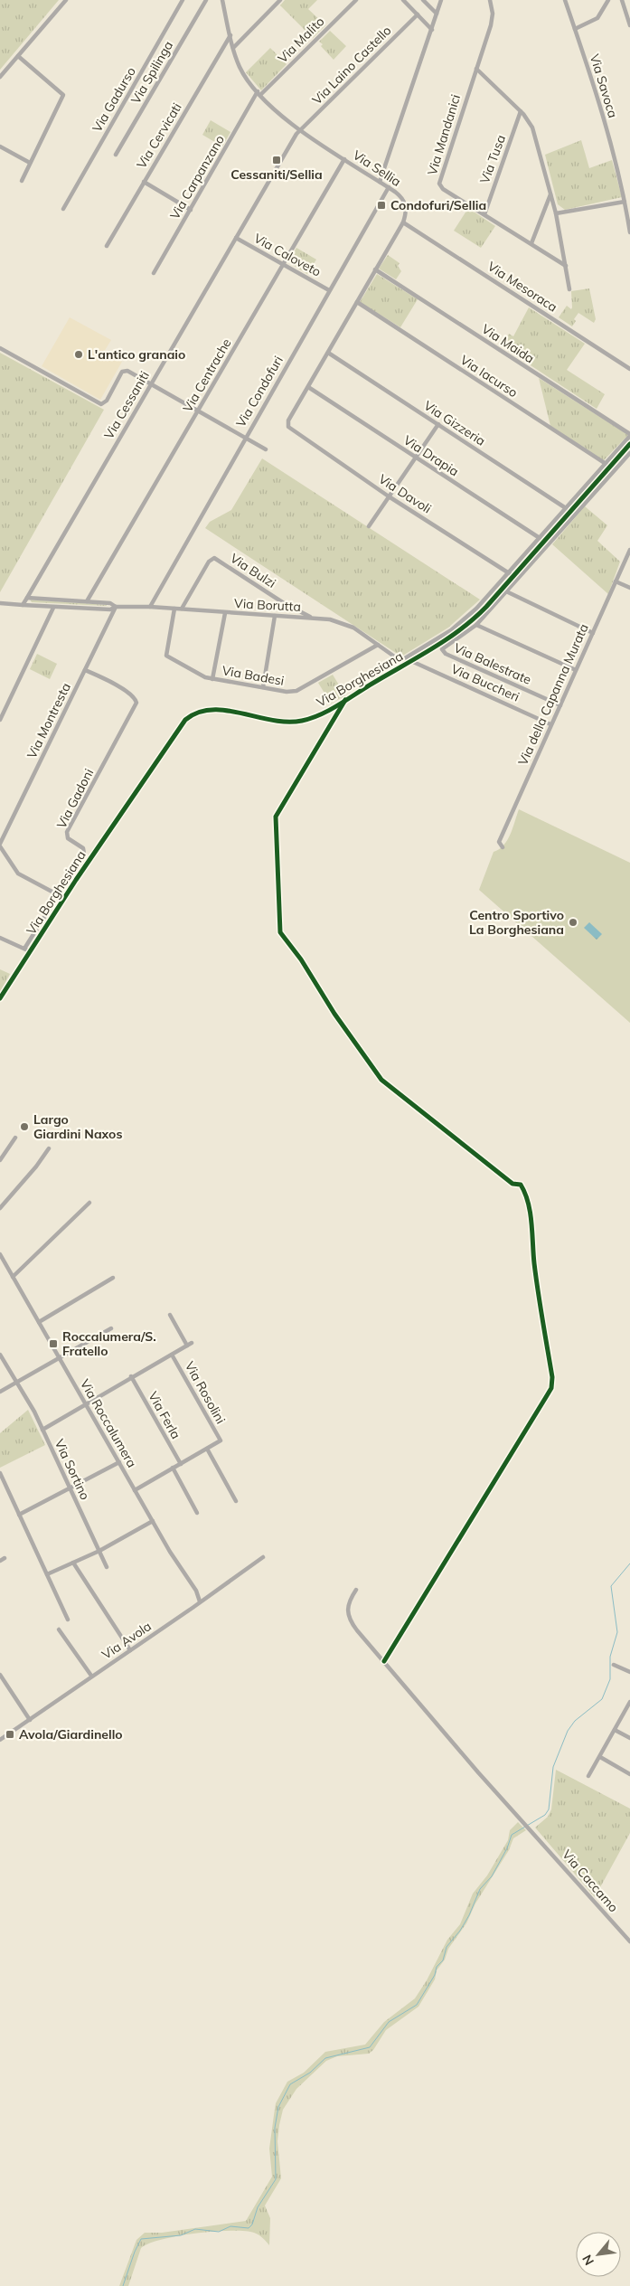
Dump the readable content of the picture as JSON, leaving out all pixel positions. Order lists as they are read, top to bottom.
{
  "streets": {
    "street": [
      "Via Malito",
      "Via Laino Castello",
      "Via Spilinga",
      "Via Savoca",
      "Via Gadurso",
      "Via Mandanici",
      "Via Cervicati",
      "Via Tusa",
      "Via Sellia",
      "Via Carpanzano",
      "Via Caloveto",
      "Via Mesoraca",
      "Via Maida",
      "Via Centrache",
      "Via Iacurso",
      "Via Condofuri",
      "Via Cessaniti",
      "Via Gizzeria",
      "Via Drapia",
      "Via Davoli",
      "Via Bulzi",
      "Via Borutta",
      "Via Balestrate",
      "Via Badesi",
      "Via Borghesiana",
      "Via Buccheri",
      "Via della Capanna Murata",
      "Via Montresta",
      "Via Gadoni",
      "Via Rosolini",
      "Via Ferla",
      "Via Roccalumera",
      "Via Sortino",
      "Via Avola",
      "Via Caccamo"
    ]
  },
  "crossings": [
    ["Via Malito", "Via Sellia"],
    ["Via Malito", "Via Carpanzano"],
    ["Via Laino Castello", "Via Sellia"],
    ["Via Laino Castello", "Via Cessaniti"],
    ["Via Mandanici", "Via Tusa"],
    ["Via Cervicati", "Via Sellia"],
    ["Via Sellia", "Via Carpanzano"],
    ["Via Sellia", "Via Mesoraca"],
    ["Via Sellia", "Via Centrache"],
    ["Via Sellia", "Via Condofuri"],
    ["Via Sellia", "Via Cessaniti"],
    ["Via Caloveto", "Via Centrache"],
    ["Via Caloveto", "Via Condofuri"],
    ["Via Caloveto", "Via Cessaniti"],
    ["Via Maida", "Via Borghesiana"],
    ["Via Centrache", "Via Borutta"],
    ["Via Iacurso", "Via Borghesiana"],
    ["Via Condofuri", "Via Borutta"],
    ["Via Cessaniti", "Via Borutta"],
    ["Via Gizzeria", "Via Borghesiana"],
    ["Via Drapia", "Via Davoli"],
    ["Via Drapia", "Via Borghesiana"],
    ["Via Davoli", "Via Borghesiana"],
    ["Via Bulzi", "Via Borutta"],
    ["Via Borutta", "Via Badesi"],
    ["Via Borutta", "Via Borghesiana"],
    ["Via Borutta", "Via Montresta"],
    ["Via Balestrate", "Via della Capanna Murata"],
    ["Via Borghesiana", "Via Buccheri"],
    ["Via Buccheri", "Via della Capanna Murata"],
    ["Via Montresta", "Via Gadoni"],
    ["Via Roccalumera", "Via Avola"]
  ],
  "places": {
    "transit": [
      "Cessaniti/Sellia",
      "Condofuri/Sellia",
      "Roccalumera/S. Fratello",
      "Avola/Giardinello"
    ],
    "other": ["L'antico granaio", "Centro Sportivo La Borghesiana", "Largo Giardini Naxos"]
  },
  "north": "bottom left"
}
